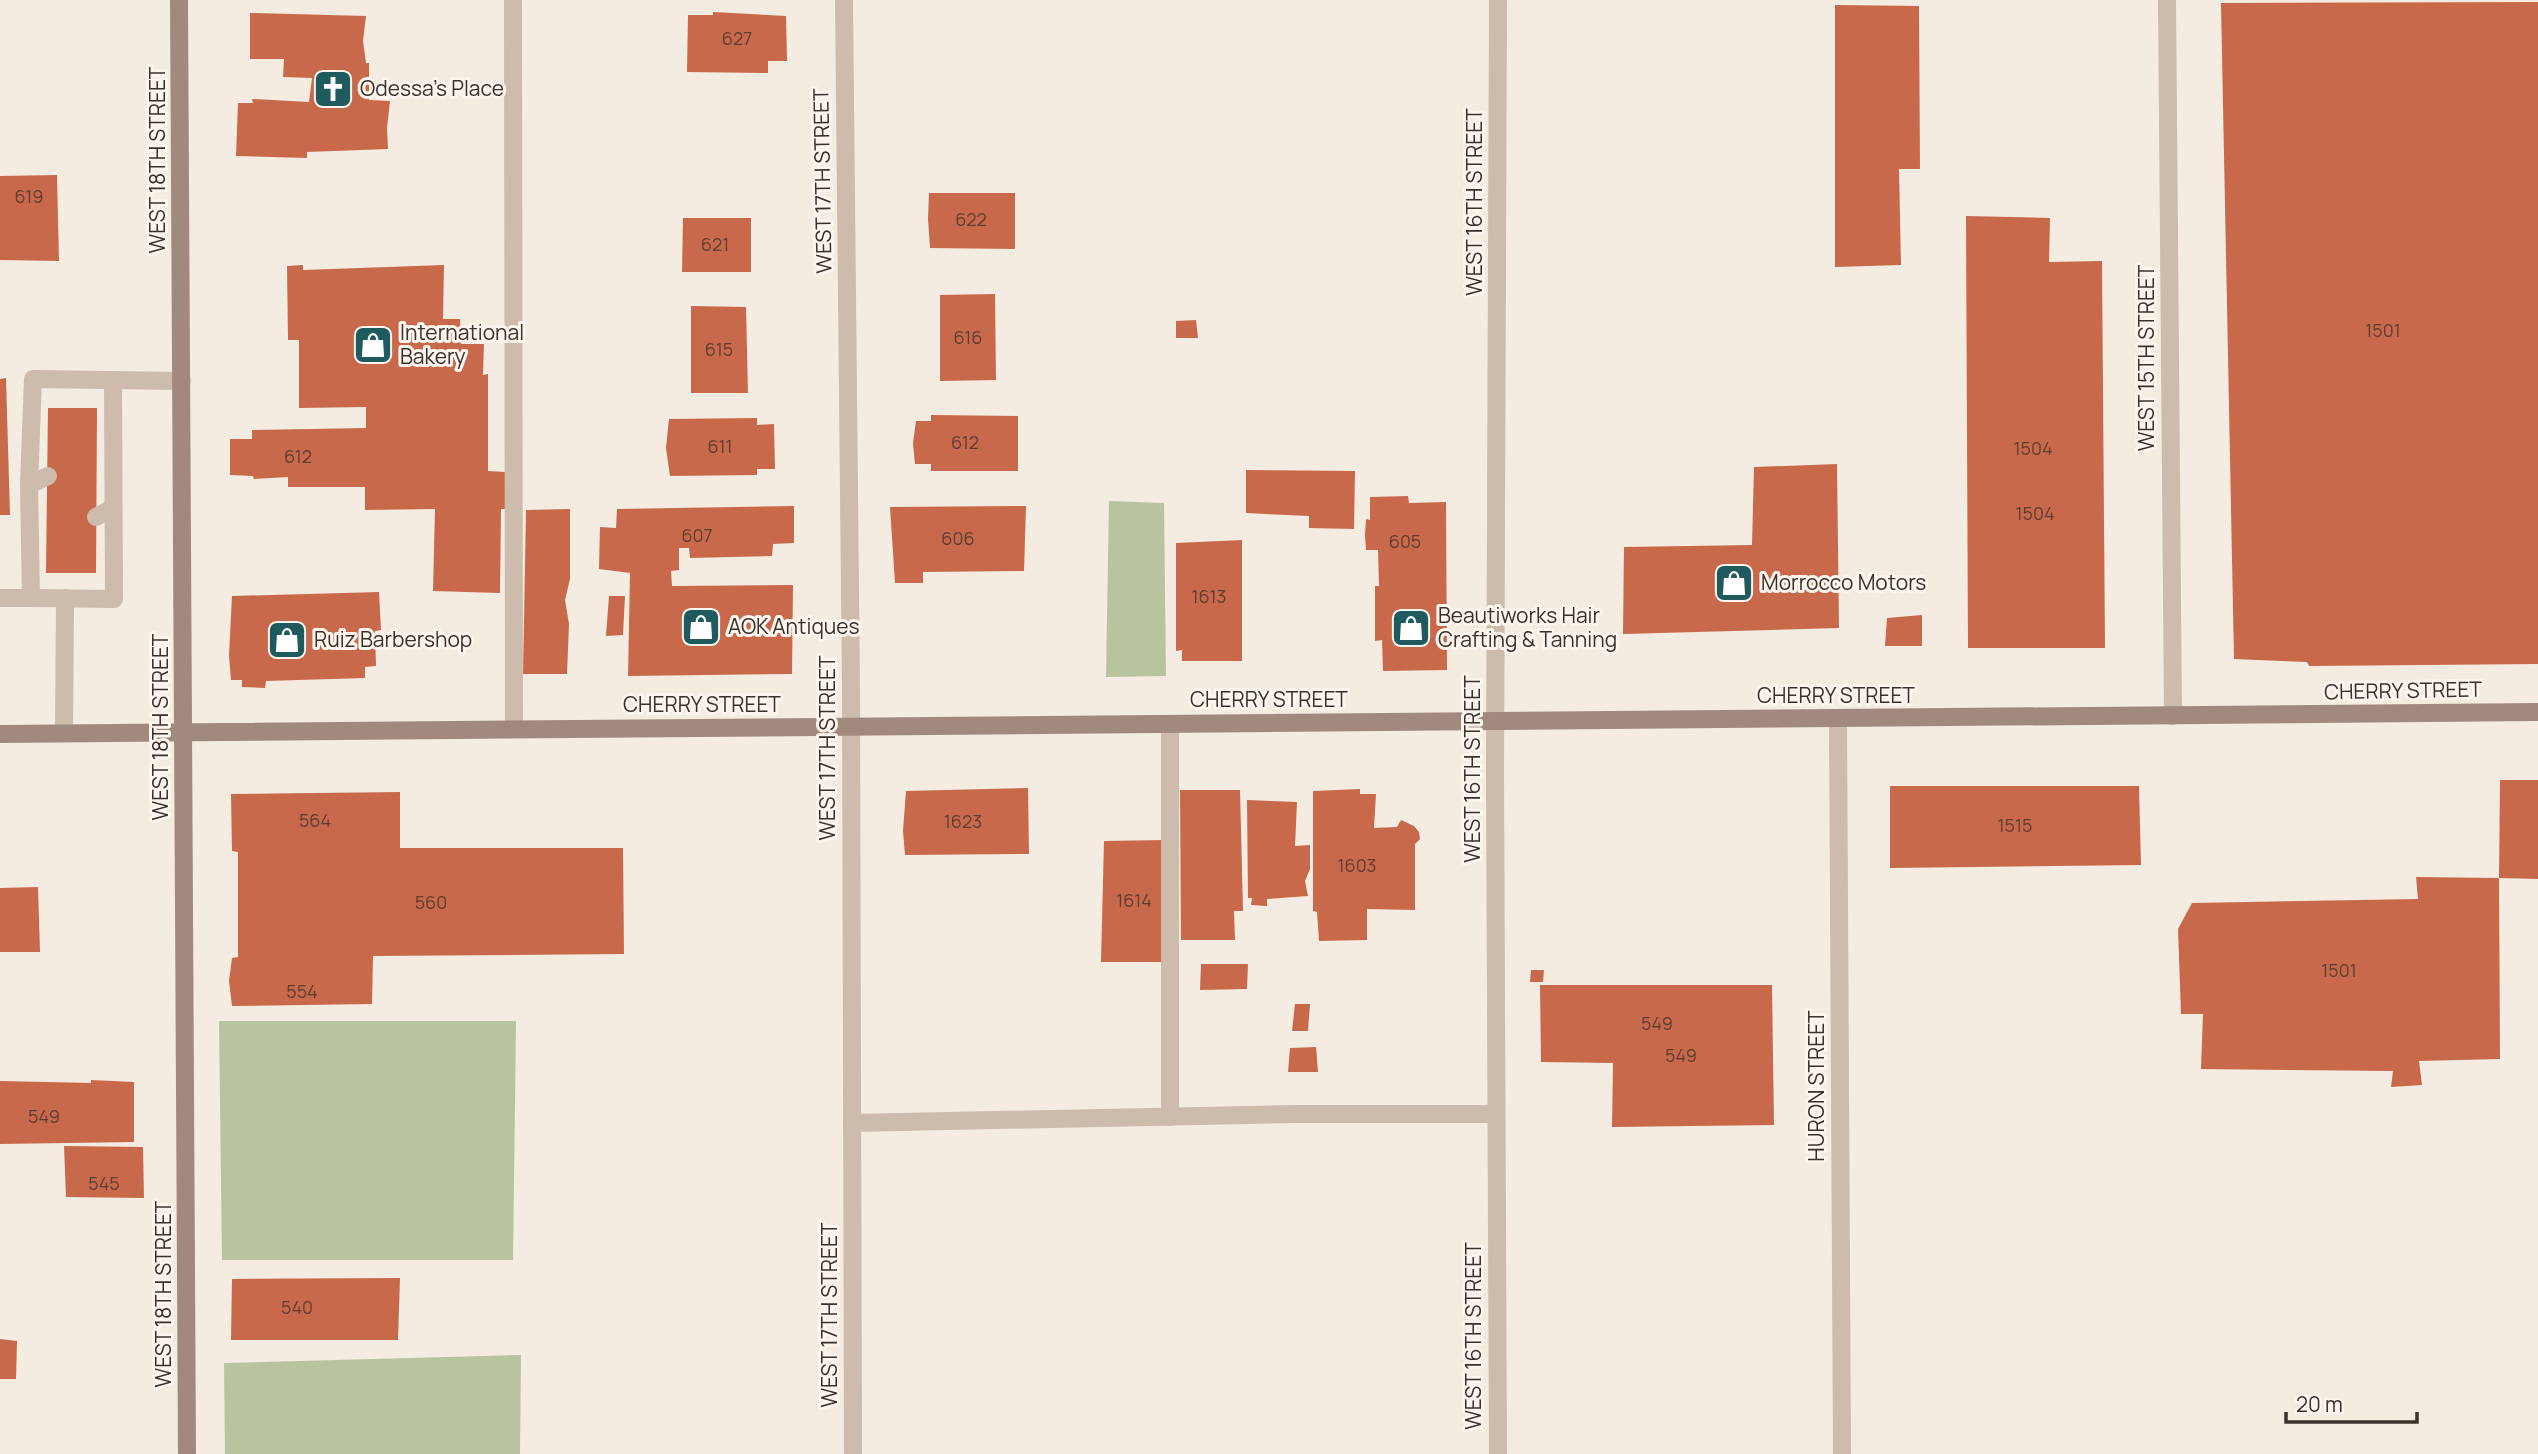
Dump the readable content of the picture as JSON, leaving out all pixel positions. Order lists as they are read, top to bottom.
{
  "streets": {
    "street": [
      "WEST 18TH STREET",
      "WEST 17TH STREET",
      "WEST 16TH STREET",
      "WEST 15TH STREET",
      "CHERRY STREET",
      "HURON STREET"
    ]
  },
  "crossings": [
    ["WEST 18TH STREET", "CHERRY STREET"],
    ["WEST 17TH STREET", "CHERRY STREET"],
    ["WEST 16TH STREET", "CHERRY STREET"],
    ["WEST 15TH STREET", "CHERRY STREET"],
    ["CHERRY STREET", "HURON STREET"]
  ],
  "places": {
    "church": ["Odessa's Place"],
    "shop": [
      "International Bakery",
      "Morrocco Motors",
      "AOK Antiques",
      "Beautiworks Hair Crafting & Tanning",
      "Ruiz Barbershop"
    ]
  },
  "house_numbers": [
    "627",
    "619",
    "622",
    "621",
    "1501",
    "616",
    "615",
    "612",
    "611",
    "1504",
    "612",
    "1504",
    "607",
    "606",
    "605",
    "1613",
    "564",
    "1623",
    "1515",
    "1603",
    "1614",
    "560",
    "1501",
    "554",
    "549",
    "549",
    "549",
    "545",
    "540"
  ],
  "scale_bar": "20 m"
}
